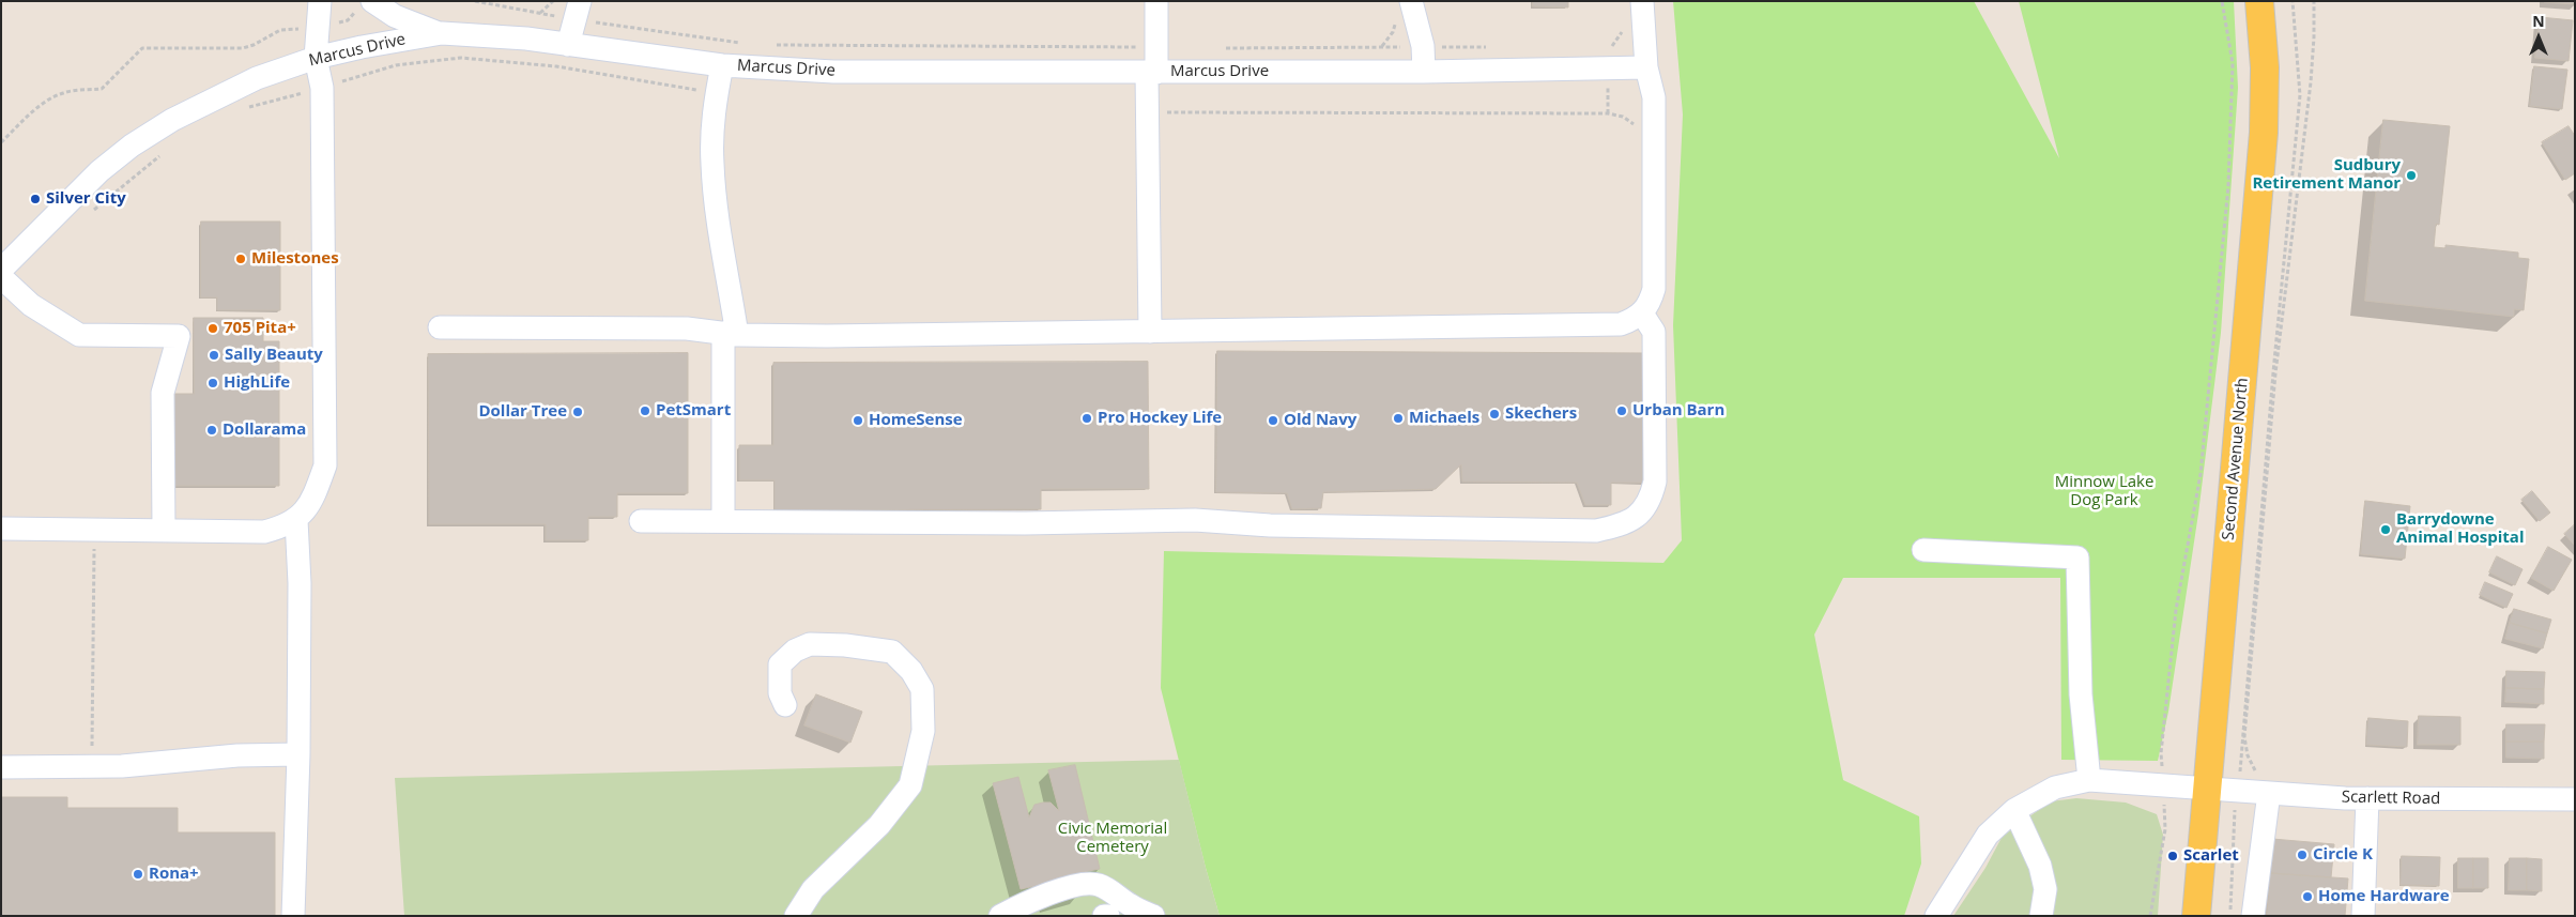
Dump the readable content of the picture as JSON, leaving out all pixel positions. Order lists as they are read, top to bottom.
{
  "streets": {
    "main road": ["Second Avenue North"],
    "street": ["Marcus Drive", "Scarlett Road"]
  },
  "crossings": [
    ["Second Avenue North", "Scarlett Road"]
  ],
  "parks": ["Minnow Lake Dog Park", "Civic Memorial Cemetery"],
  "places": [
    "Sudbury Retirement Manor",
    "Silver City",
    "Milestones",
    "705 Pita+",
    "Sally Beauty",
    "HighLife",
    "PetSmart",
    "Urban Barn",
    "Dollar Tree",
    "Skechers",
    "Pro Hockey Life",
    "Michaels",
    "HomeSense",
    "Old Navy",
    "Dollarama",
    "Barrydowne Animal Hospital",
    "Circle K",
    "Scarlet",
    "Rona+",
    "Home Hardware"
  ],
  "north": "top"
}
